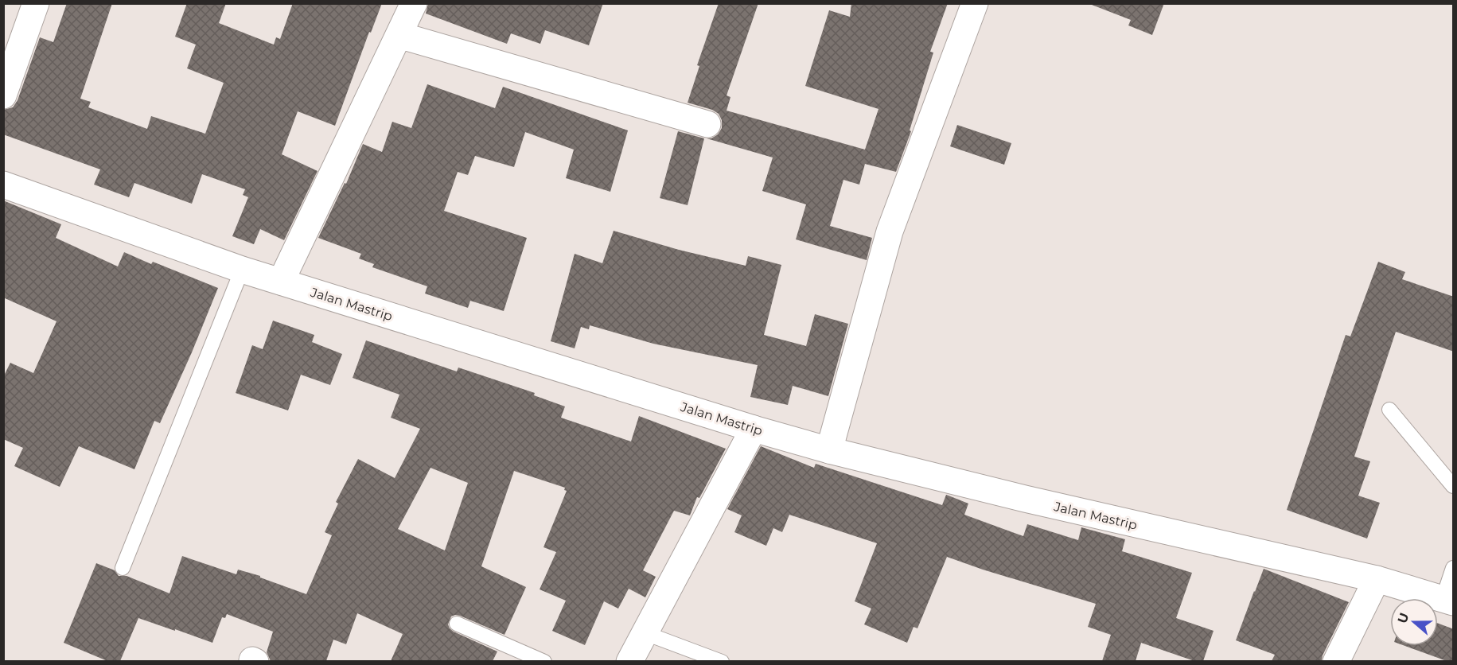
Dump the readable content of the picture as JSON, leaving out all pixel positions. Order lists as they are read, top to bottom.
{
  "streets": {
    "street": ["Jalan Mastrip"]
  },
  "north": "left"
}
